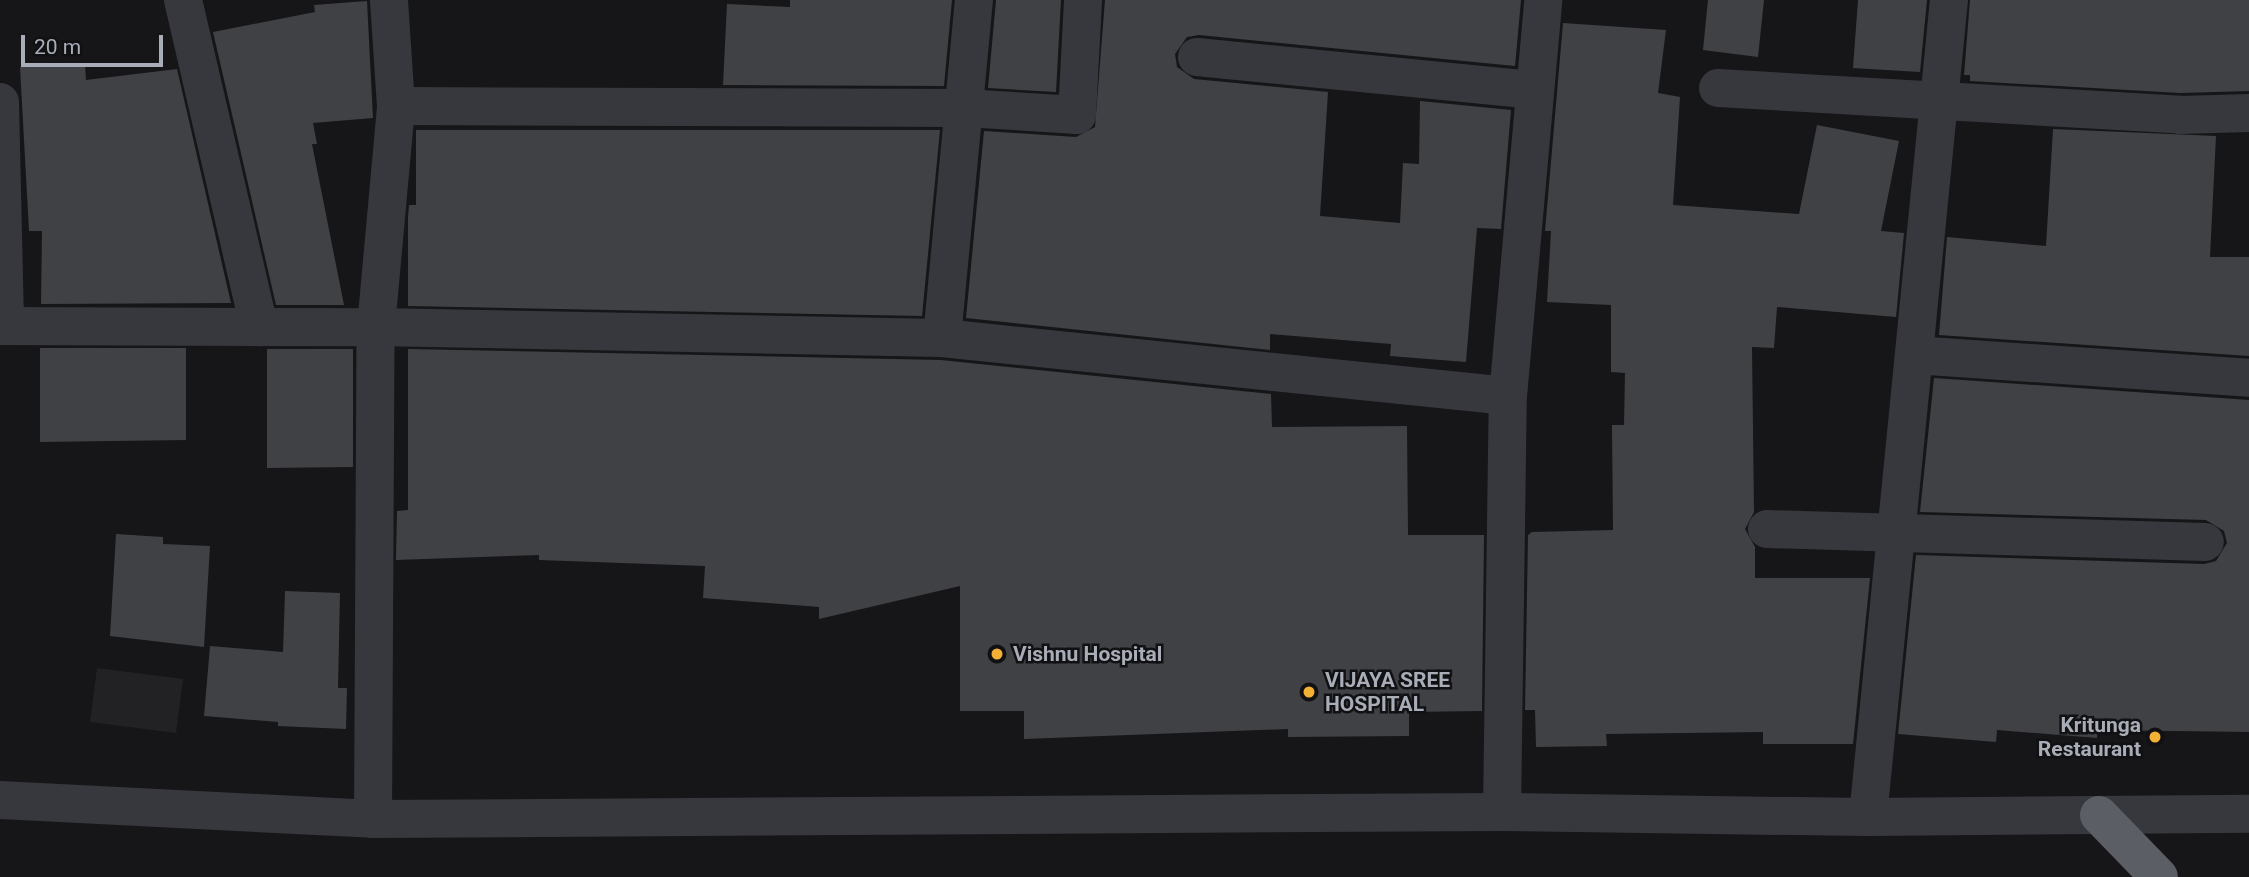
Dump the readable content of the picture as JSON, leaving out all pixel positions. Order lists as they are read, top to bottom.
{
  "places": ["Vishnu Hospital", "VIJAYA SREE HOSPITAL", "Kritunga Restaurant"],
  "scale_bar": "20 m"
}
